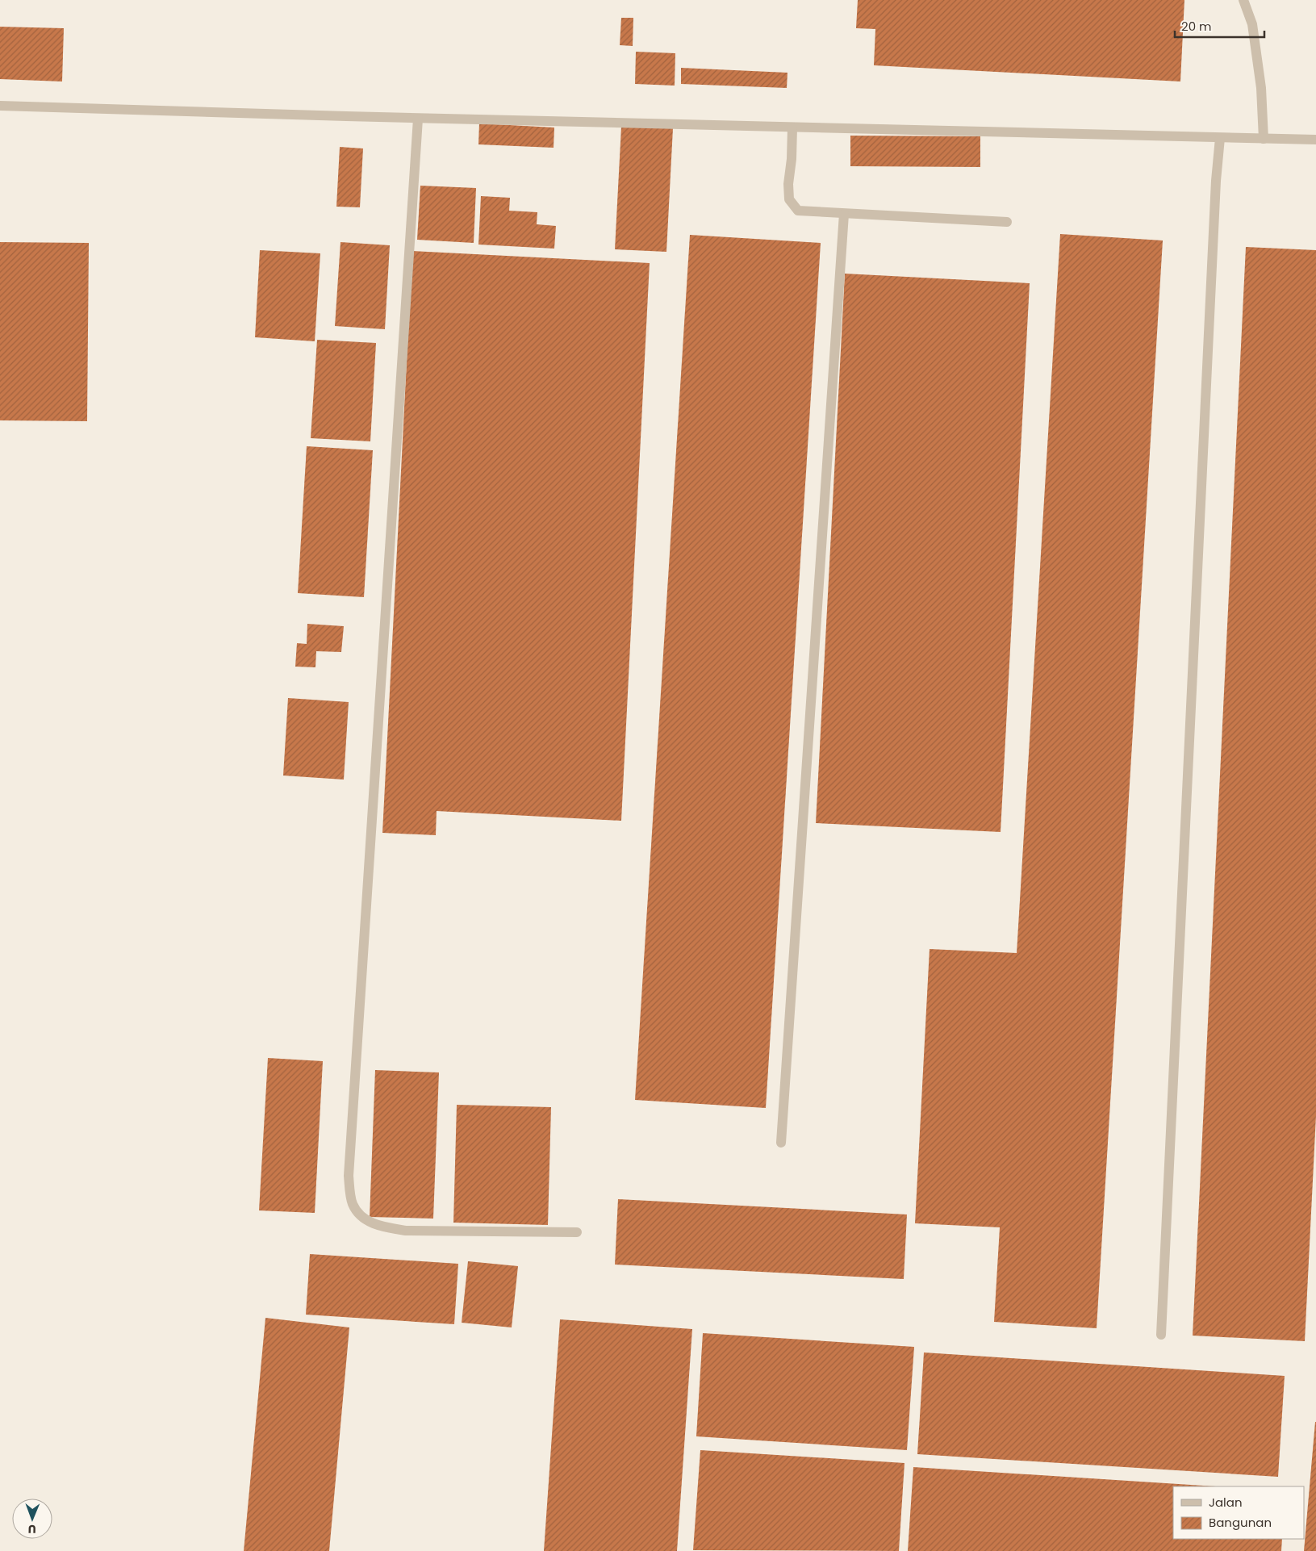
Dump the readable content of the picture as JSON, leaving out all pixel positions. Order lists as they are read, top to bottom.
{
  "legend": ["Jalan", "Bangunan"],
  "scale_bar": "20 m",
  "north": "bottom"
}
